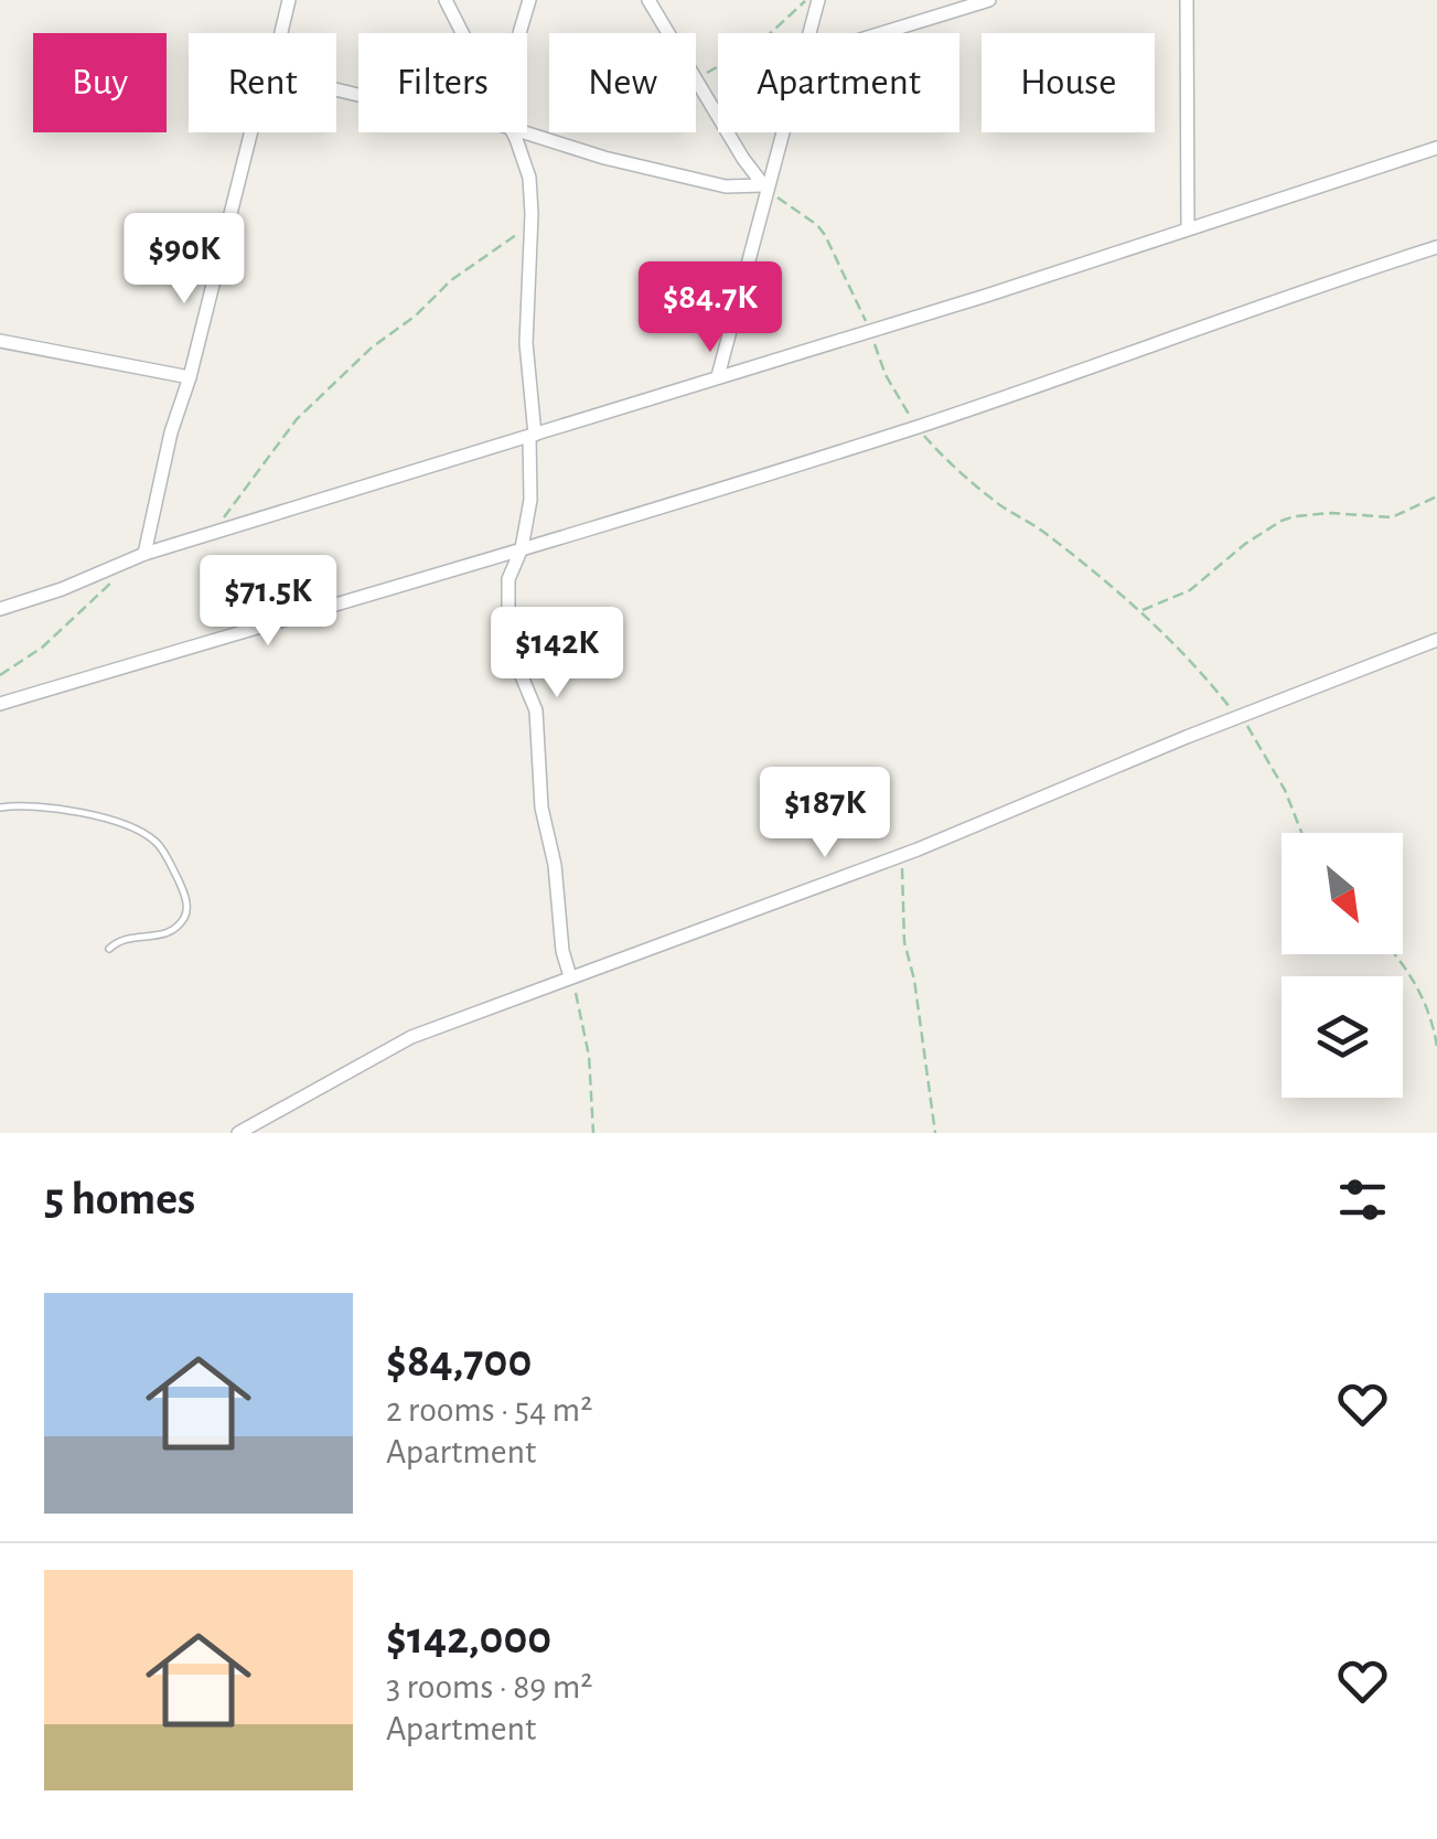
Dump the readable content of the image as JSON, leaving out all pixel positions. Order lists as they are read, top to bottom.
{
  "north": "bottom right",
  "page": {
    "chip": [
      "Buy",
      "Rent",
      "Filters",
      "New",
      "Apartment",
      "House"
    ],
    "price": [
      "$90K",
      "$84.7K",
      "$71.5K",
      "$142K",
      "$187K"
    ],
    "heading": "5 homes",
    "list": [
      {
        "name": "$84,700",
        "note": "2 rooms · 54 m² · Apartment"
      },
      {
        "name": "$142,000",
        "note": "3 rooms · 89 m² · Apartment"
      }
    ]
  }
}
